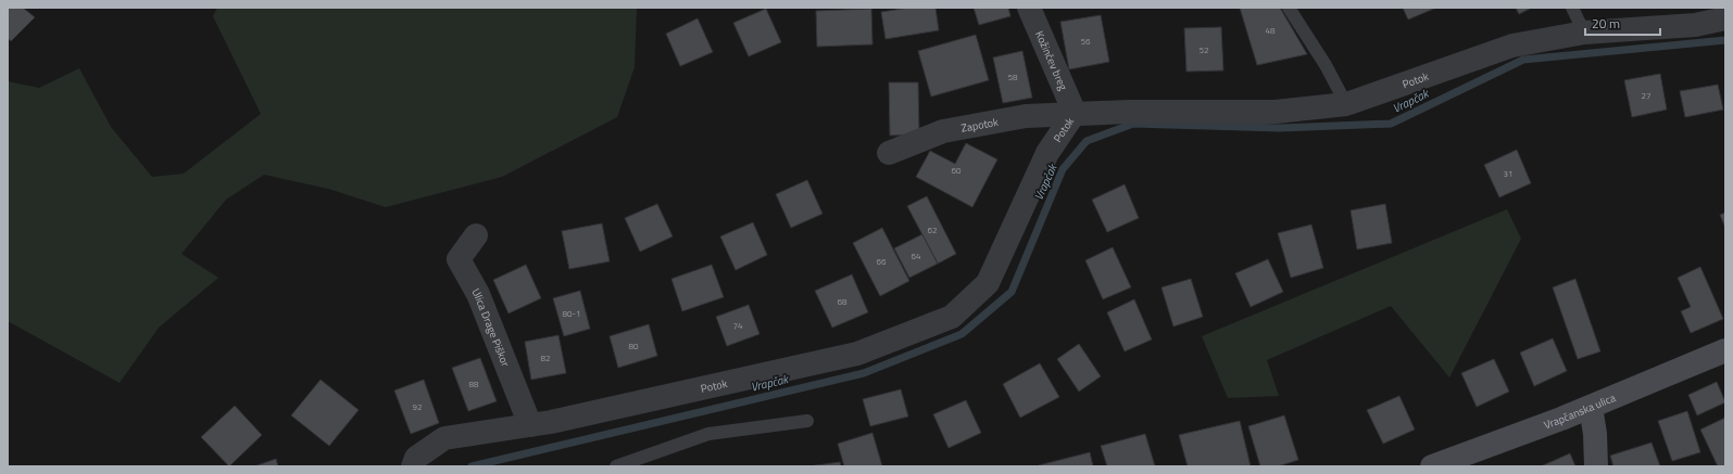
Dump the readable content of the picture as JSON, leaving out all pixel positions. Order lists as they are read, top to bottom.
{
  "streets": {
    "main road": ["Vrapčanska ulica"],
    "street": [
      "Kožinčev breg",
      "Potok",
      "Zapotok",
      "Ulica Drage Piškor"
    ]
  },
  "crossings": [
    ["Kožinčev breg", "Potok"],
    ["Kožinčev breg", "Zapotok"],
    ["Potok", "Zapotok"],
    ["Potok", "Ulica Drage Piškor"]
  ],
  "water": ["Vrapčak"],
  "house_numbers": [
    "48",
    "56",
    "52",
    "58",
    "27",
    "60",
    "31",
    "62",
    "64",
    "66",
    "68",
    "80-1",
    "74",
    "80",
    "82",
    "88",
    "92"
  ],
  "scale_bar": "20 m"
}
